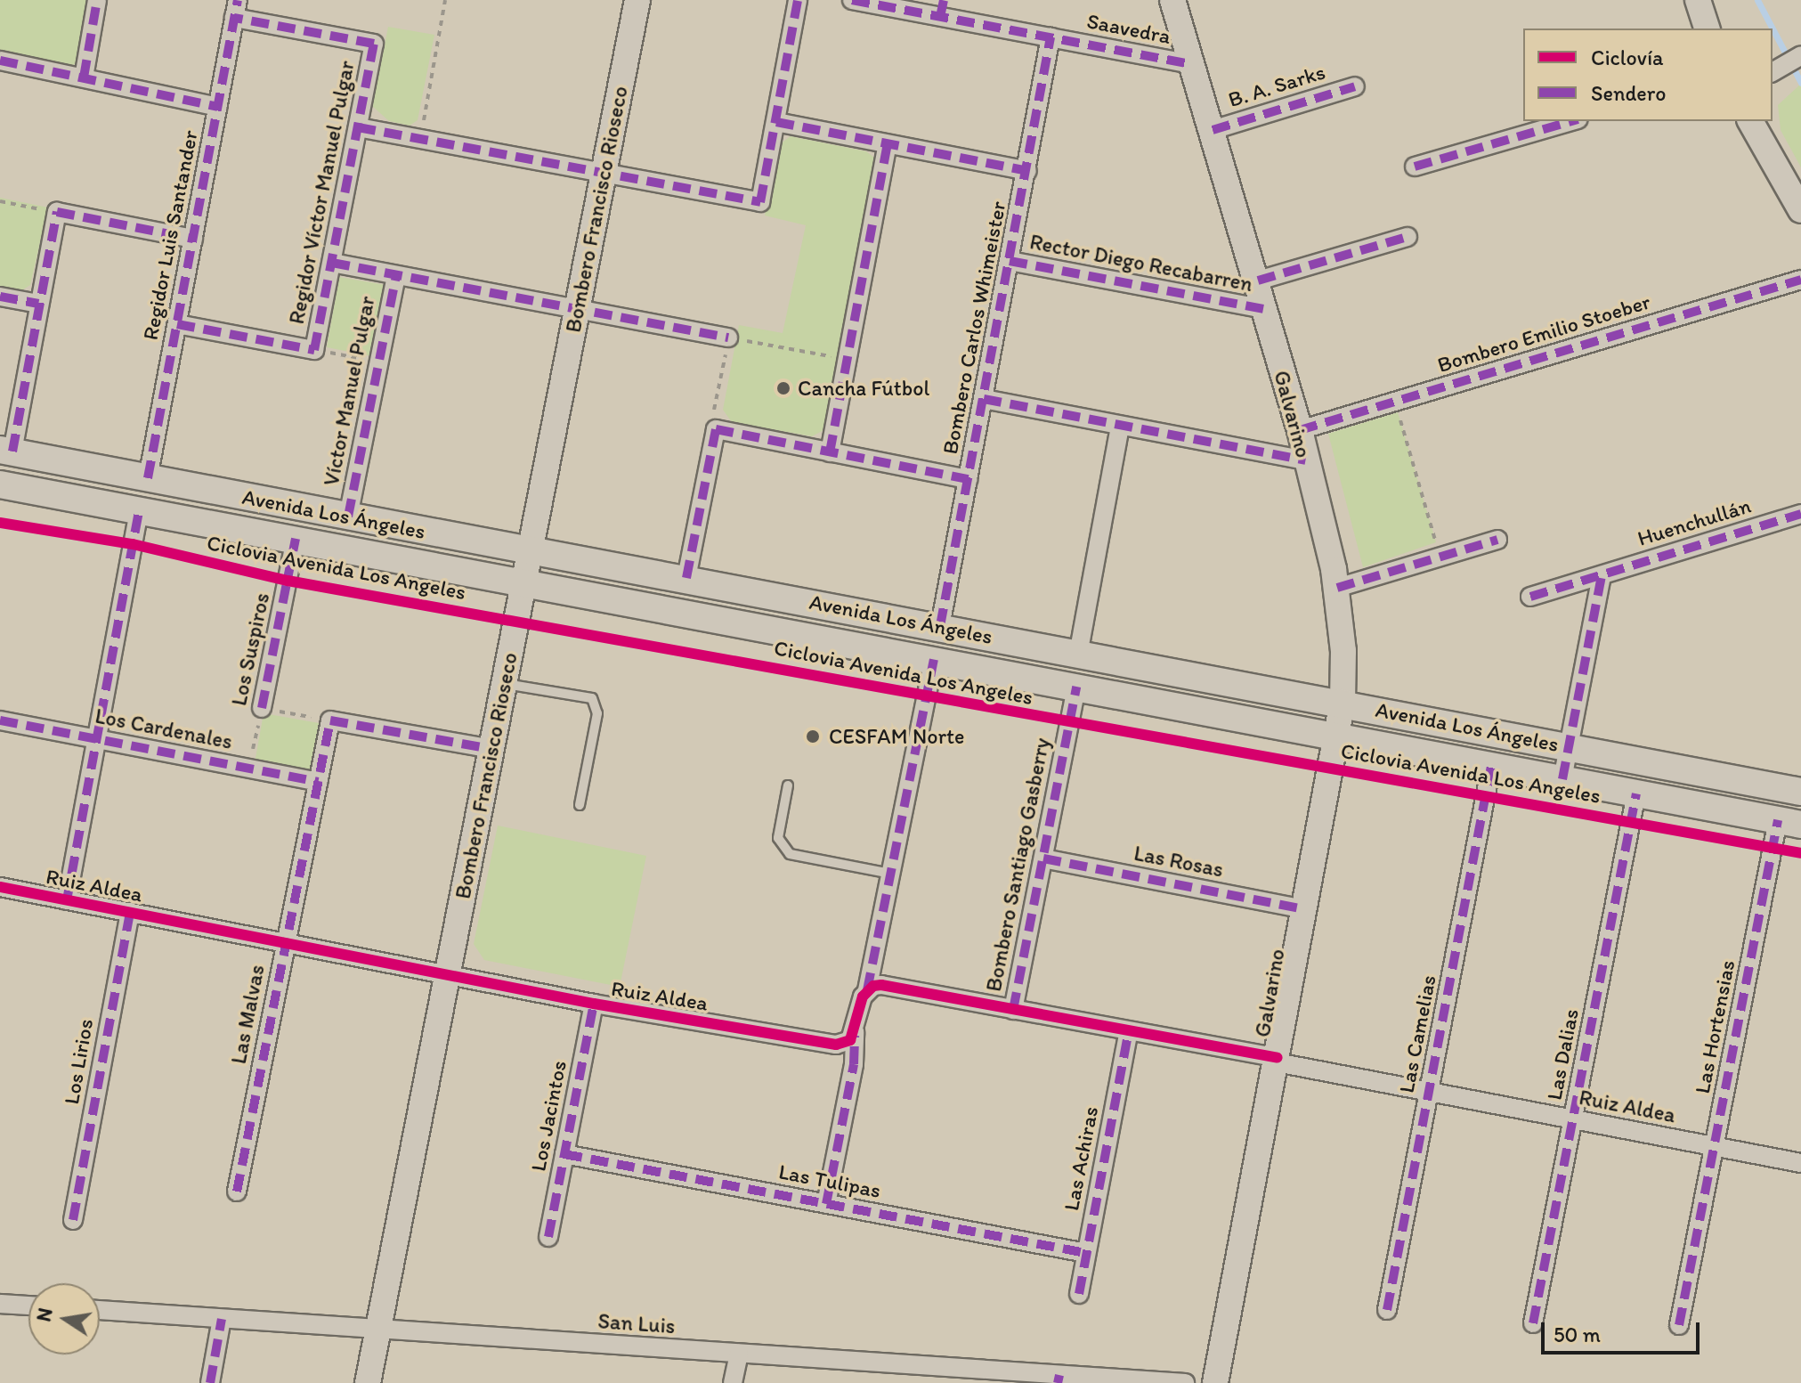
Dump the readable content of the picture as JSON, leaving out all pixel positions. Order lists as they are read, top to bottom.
{
  "streets": {
    "main road": ["Bombero Francisco Rioseco", "Galvarino", "Avenida Los Ángeles"],
    "street": [
      "Saavedra",
      "B. A. Sarks",
      "Regidor Víctor Manuel Pulgar",
      "Regidor Luis Santander",
      "Rector Diego Recabarren",
      "Bombero Carlos Whimeister",
      "Bombero Emilio Stoeber",
      "Víctor Manuel Pulgar",
      "Huenchullán",
      "Los Suspiros",
      "Los Cardenales",
      "Las Rosas",
      "Bombero Santiago Gasberry",
      "Ruiz Aldea",
      "Las Malvas",
      "Las Hortensias",
      "Las Camelias",
      "Las Dalias",
      "Los Lirios",
      "Los Jacintos",
      "Las Achiras",
      "Las Tulipas",
      "San Luis"
    ],
    "cycle path": ["Ciclovia Avenida Los Angeles"]
  },
  "crossings": [
    ["Saavedra", "Bombero Carlos Whimeister"],
    ["Saavedra", "Galvarino"],
    ["B. A. Sarks", "Galvarino"],
    ["Regidor Víctor Manuel Pulgar", "Regidor Luis Santander"],
    ["Bombero Francisco Rioseco", "Avenida Los Ángeles"],
    ["Bombero Francisco Rioseco", "Ruiz Aldea"],
    ["Bombero Francisco Rioseco", "San Luis"],
    ["Regidor Luis Santander", "Avenida Los Ángeles"],
    ["Rector Diego Recabarren", "Bombero Carlos Whimeister"],
    ["Rector Diego Recabarren", "Galvarino"],
    ["Bombero Carlos Whimeister", "Avenida Los Ángeles"],
    ["Bombero Emilio Stoeber", "Galvarino"],
    ["Víctor Manuel Pulgar", "Avenida Los Ángeles"],
    ["Galvarino", "Avenida Los Ángeles"],
    ["Galvarino", "Las Rosas"],
    ["Galvarino", "Ruiz Aldea"],
    ["Avenida Los Ángeles", "Los Suspiros"],
    ["Avenida Los Ángeles", "Bombero Santiago Gasberry"],
    ["Avenida Los Ángeles", "Las Hortensias"],
    ["Avenida Los Ángeles", "Las Camelias"],
    ["Avenida Los Ángeles", "Las Dalias"],
    ["Los Suspiros", "Los Cardenales"],
    ["Los Cardenales", "Las Malvas"],
    ["Las Rosas", "Bombero Santiago Gasberry"],
    ["Bombero Santiago Gasberry", "Ruiz Aldea"],
    ["Ruiz Aldea", "Las Malvas"],
    ["Ruiz Aldea", "Las Hortensias"],
    ["Ruiz Aldea", "Las Camelias"],
    ["Ruiz Aldea", "Las Dalias"],
    ["Ruiz Aldea", "Los Lirios"],
    ["Ruiz Aldea", "Los Jacintos"],
    ["Ruiz Aldea", "Las Achiras"],
    ["Los Jacintos", "Las Tulipas"],
    ["Las Achiras", "Las Tulipas"]
  ],
  "places": ["Cancha Fútbol", "CESFAM Norte"],
  "legend": ["Ciclovía", "Sendero"],
  "scale_bar": "50 m",
  "north": "left"
}
